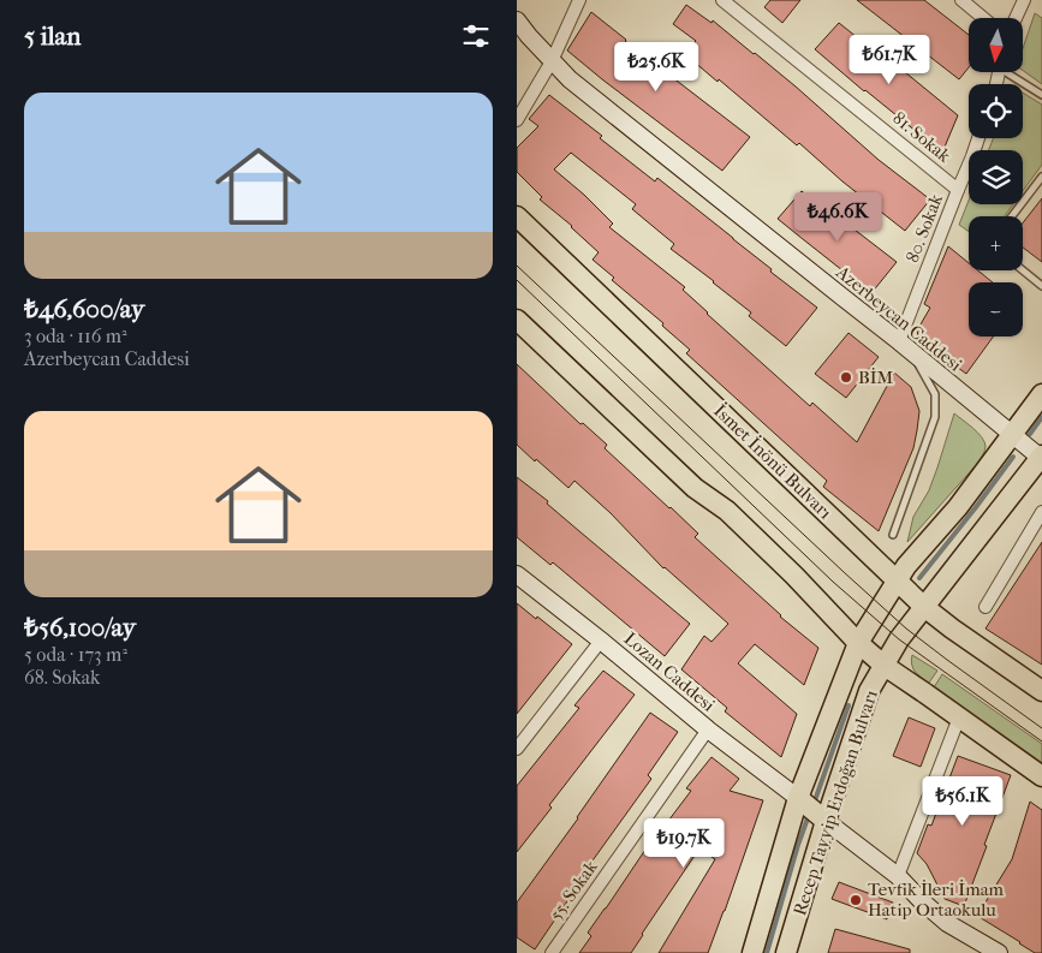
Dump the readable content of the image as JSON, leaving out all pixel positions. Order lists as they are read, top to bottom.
{
  "streets": {
    "main road": [
      "Azerbeycan Caddesi",
      "İsmet İnönü Bulvarı",
      "Lozan Caddesi",
      "Recep Tayyip Erdoğan Bulvarı"
    ],
    "street": ["81. Sokak", "80. Sokak", "55. Sokak"]
  },
  "crossings": [
    ["81. Sokak", "80. Sokak"],
    ["80. Sokak", "Azerbeycan Caddesi"],
    ["Azerbeycan Caddesi", "Recep Tayyip Erdoğan Bulvarı"],
    ["İsmet İnönü Bulvarı", "Recep Tayyip Erdoğan Bulvarı"],
    ["Lozan Caddesi", "Recep Tayyip Erdoğan Bulvarı"],
    ["Lozan Caddesi", "55. Sokak"]
  ],
  "places": ["BİM", "Tevfik İleri İmam Hatip Ortaokulu"],
  "north": "bottom",
  "page": {
    "heading": "5 ilan",
    "map_buttons": ["+", "−"],
    "price": [
      "₺61.7K",
      "₺25.6K",
      "₺46.6K",
      "₺56.1K",
      "₺19.7K"
    ],
    "list": [
      {
        "name": "₺46,600/ay",
        "note": "3 oda · 116 m² · Azerbeycan Caddesi"
      },
      {
        "name": "₺56,100/ay",
        "note": "5 oda · 173 m² · 68. Sokak"
      }
    ]
  }
}
